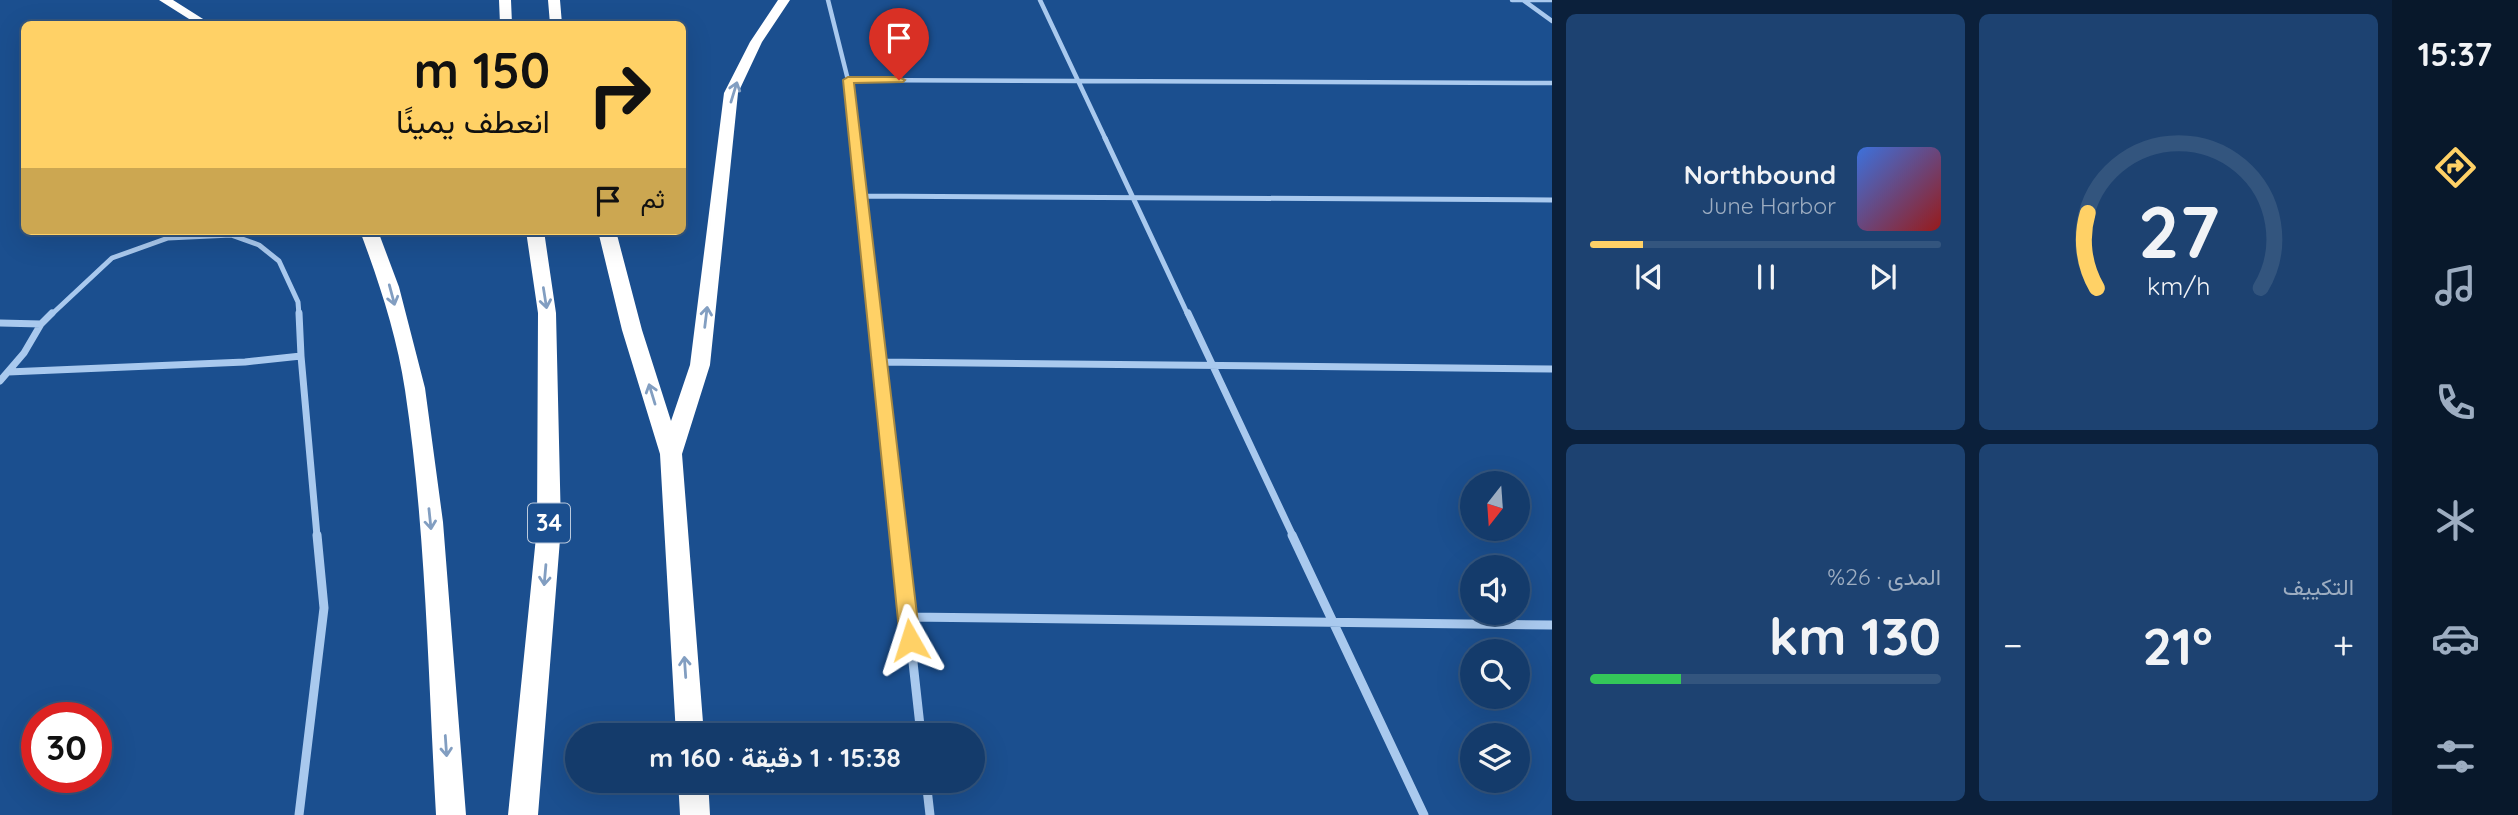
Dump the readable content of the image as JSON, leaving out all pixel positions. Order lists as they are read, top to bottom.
{
  "streets": {
    "highway": ["34"]
  },
  "north": "bottom",
  "page": {
    "tabs": "15:37",
    "turn": ["150 m", "انعطف يمينًا"],
    "song": ["Northbound", "June Harbor"],
    "then": "ثم",
    "tile": [
      "التكييف",
      ["المدى · 26%", "130 km"]
    ],
    "heat": ["−", "21°", "+"],
    "limit": "30",
    "trip": "15:38 · 1 دقيقة · 160 m",
    "gauge": ["27", "km/h"]
  }
}
